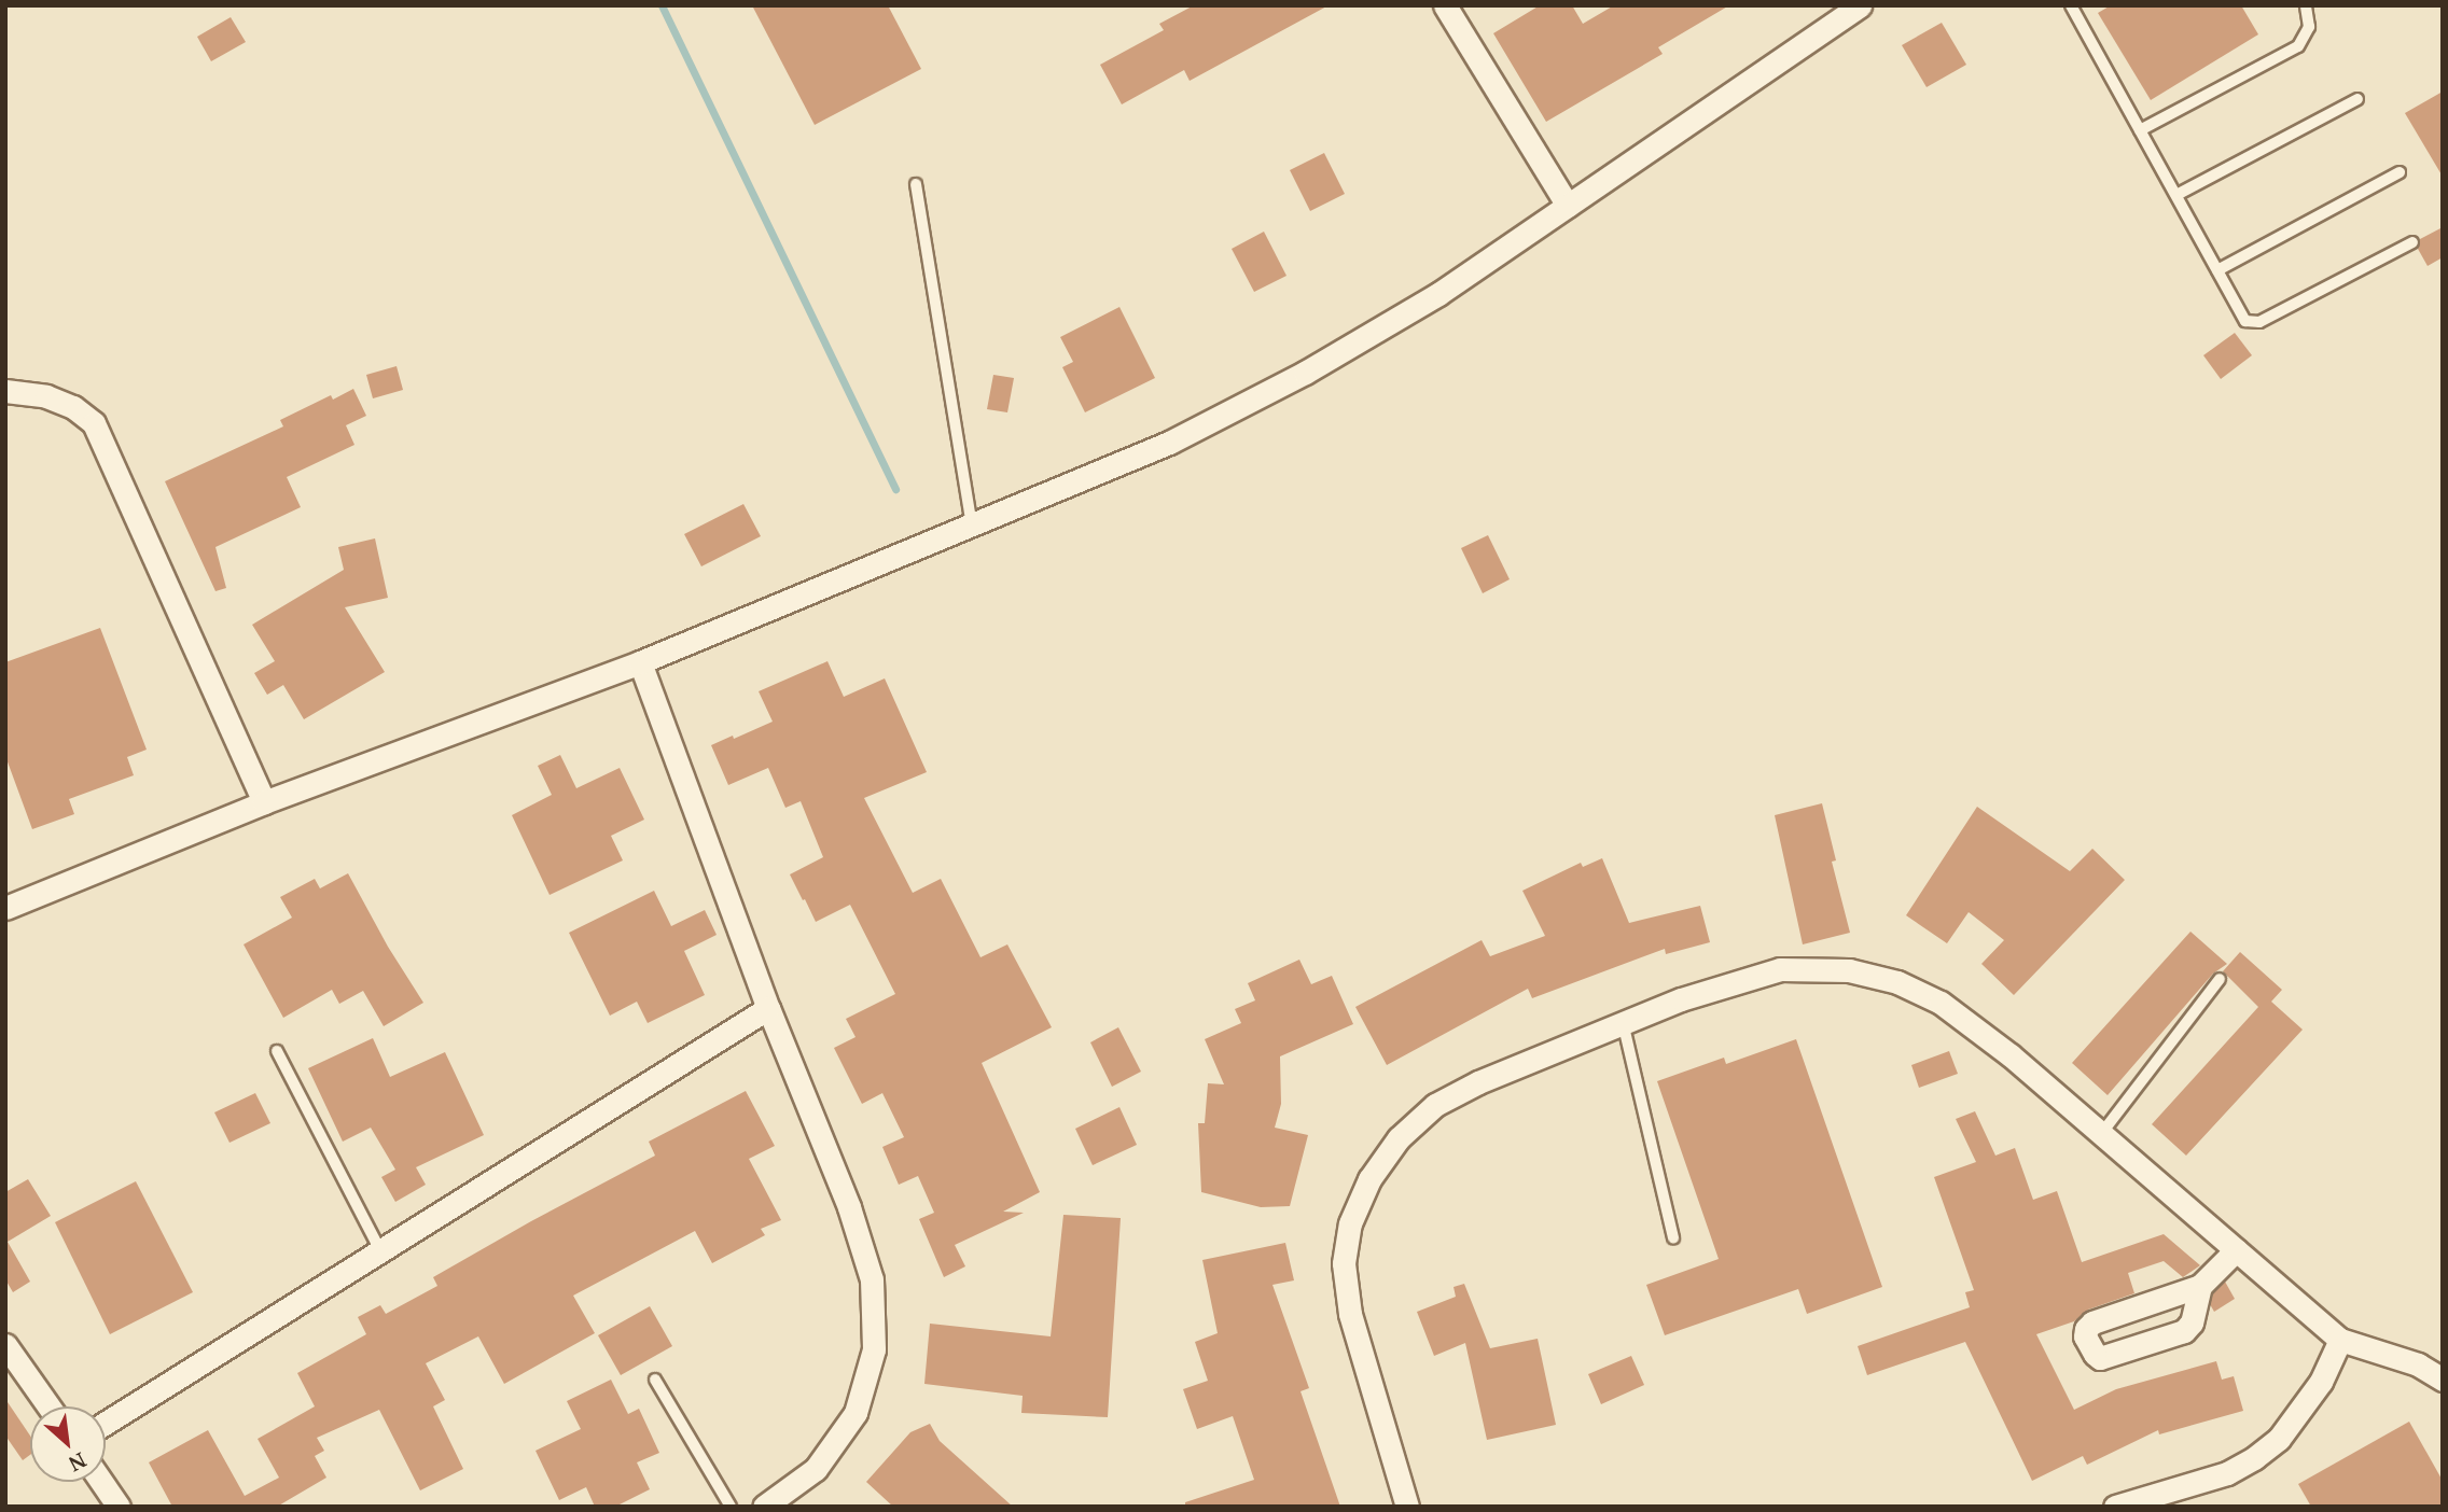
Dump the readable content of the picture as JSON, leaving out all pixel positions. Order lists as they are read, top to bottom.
{
  "north": "bottom right"
}
